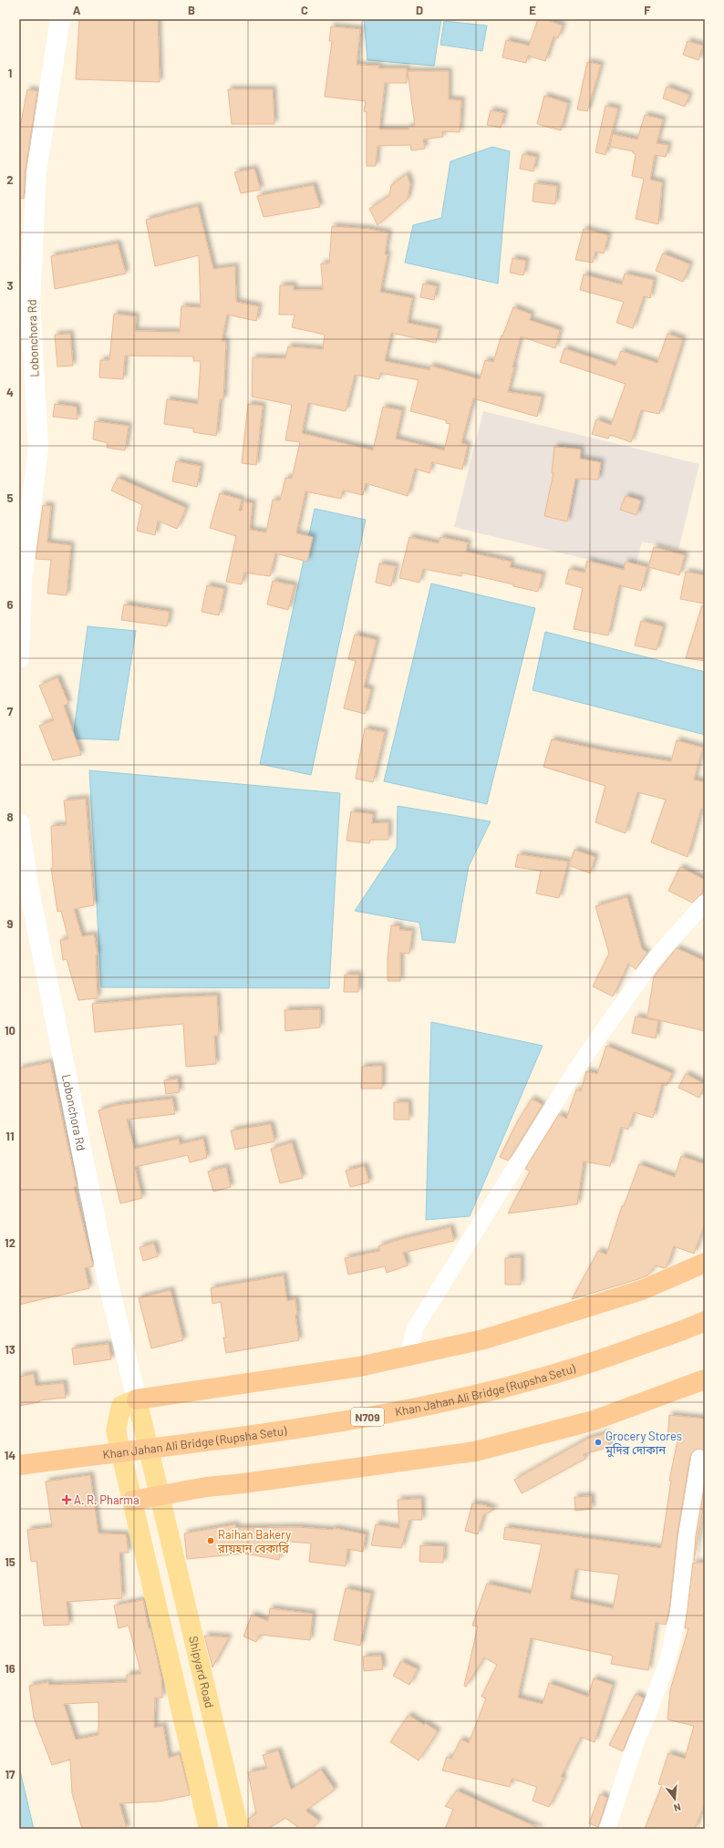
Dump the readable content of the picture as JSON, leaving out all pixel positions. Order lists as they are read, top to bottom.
{
  "streets": {
    "highway": ["Khan Jahan Ali Bridge (Rupsha Setu)", "N709"],
    "main road": ["Shipyard Road"],
    "street": ["Lobonchora Rd"]
  },
  "crossings": [
    ["Lobonchora Rd", "Shipyard Road"]
  ],
  "places": {
    "other": ["Grocery Stores মুদির দোকান", "Raihan Bakery রায়হান বেকারি"],
    "health": ["A. R. Pharma"]
  },
  "north": "bottom",
  "grid": {
    "columns": [
      "A",
      "B",
      "C",
      "D",
      "E",
      "F"
    ],
    "rows": [
      "1",
      "2",
      "3",
      "4",
      "5",
      "6",
      "7",
      "8",
      "9",
      "10",
      "11",
      "12",
      "13",
      "14",
      "15",
      "16",
      "17"
    ]
  }
}
